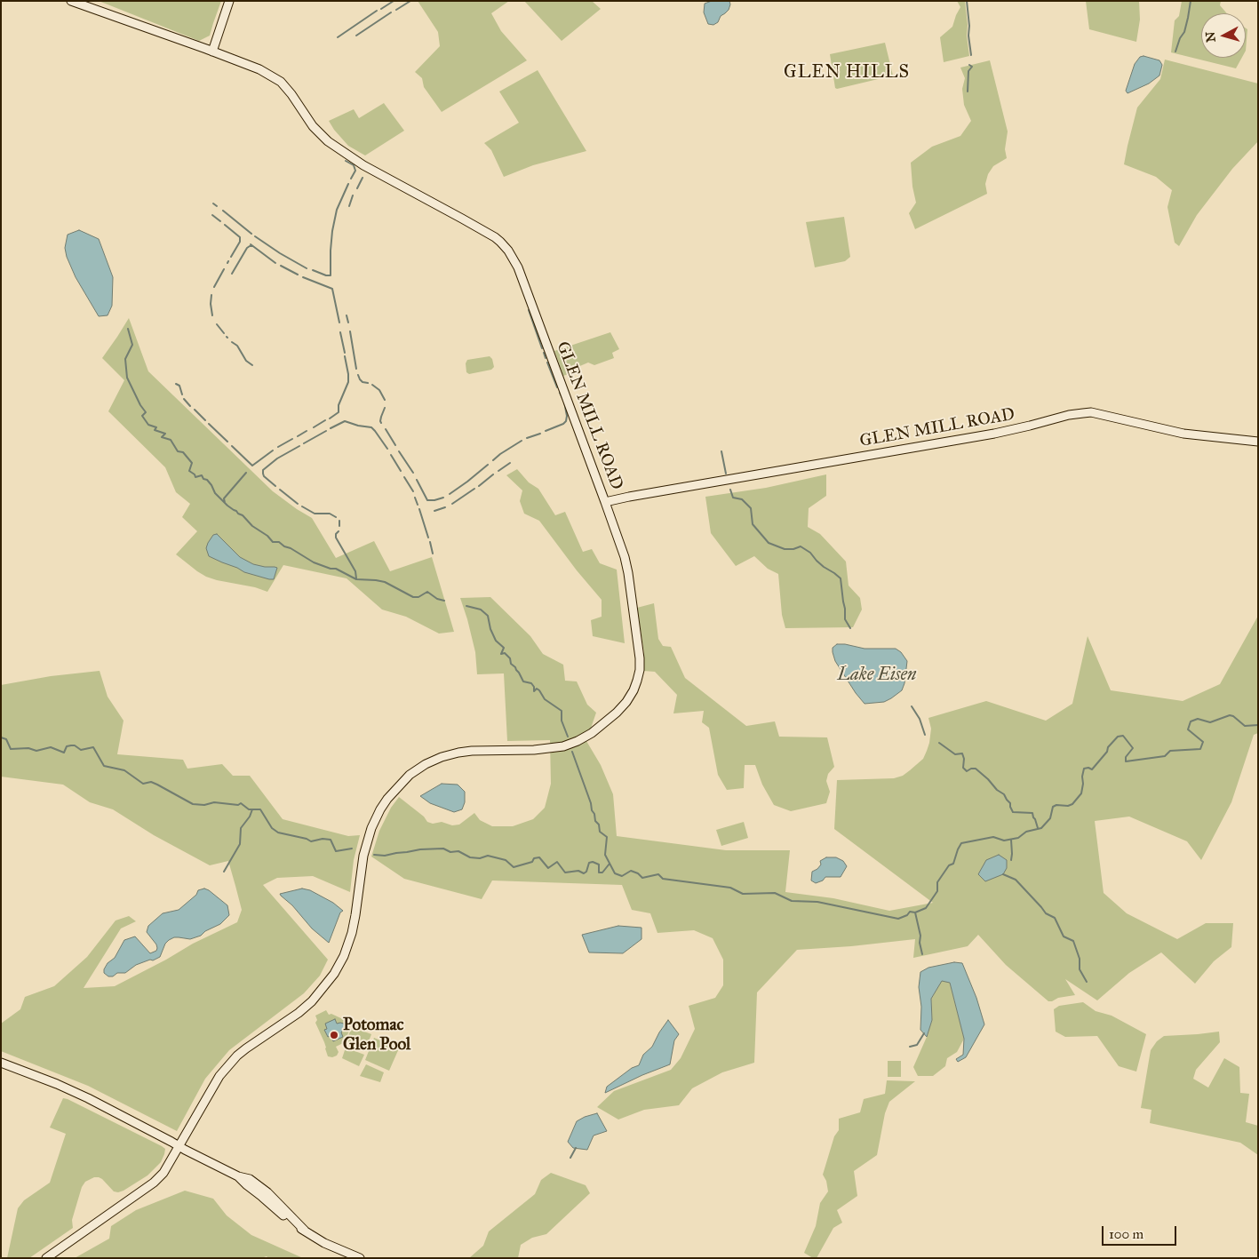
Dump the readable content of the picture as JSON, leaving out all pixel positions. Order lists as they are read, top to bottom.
{
  "streets": {
    "main road": ["GLEN MILL ROAD"]
  },
  "districts": ["GLEN HILLS"],
  "water": ["Lake Eisen"],
  "places": ["Potomac Glen Pool"],
  "scale_bar": "100 m",
  "north": "left"
}
